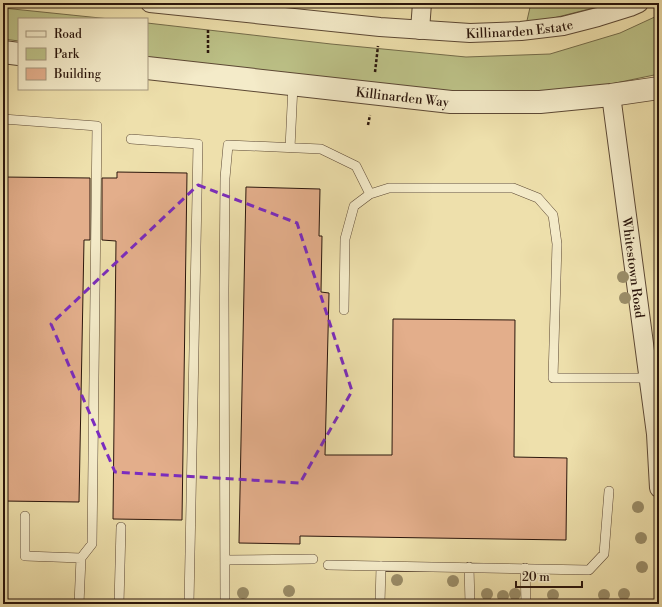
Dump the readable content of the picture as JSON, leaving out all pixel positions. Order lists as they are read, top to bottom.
{
  "streets": {
    "street": ["Killinarden Estate", "Killinarden Way", "Whitestown Road"]
  },
  "crossings": [
    ["Killinarden Way", "Whitestown Road"]
  ],
  "legend": ["Road", "Park", "Building"],
  "scale_bar": "20 m"
}
